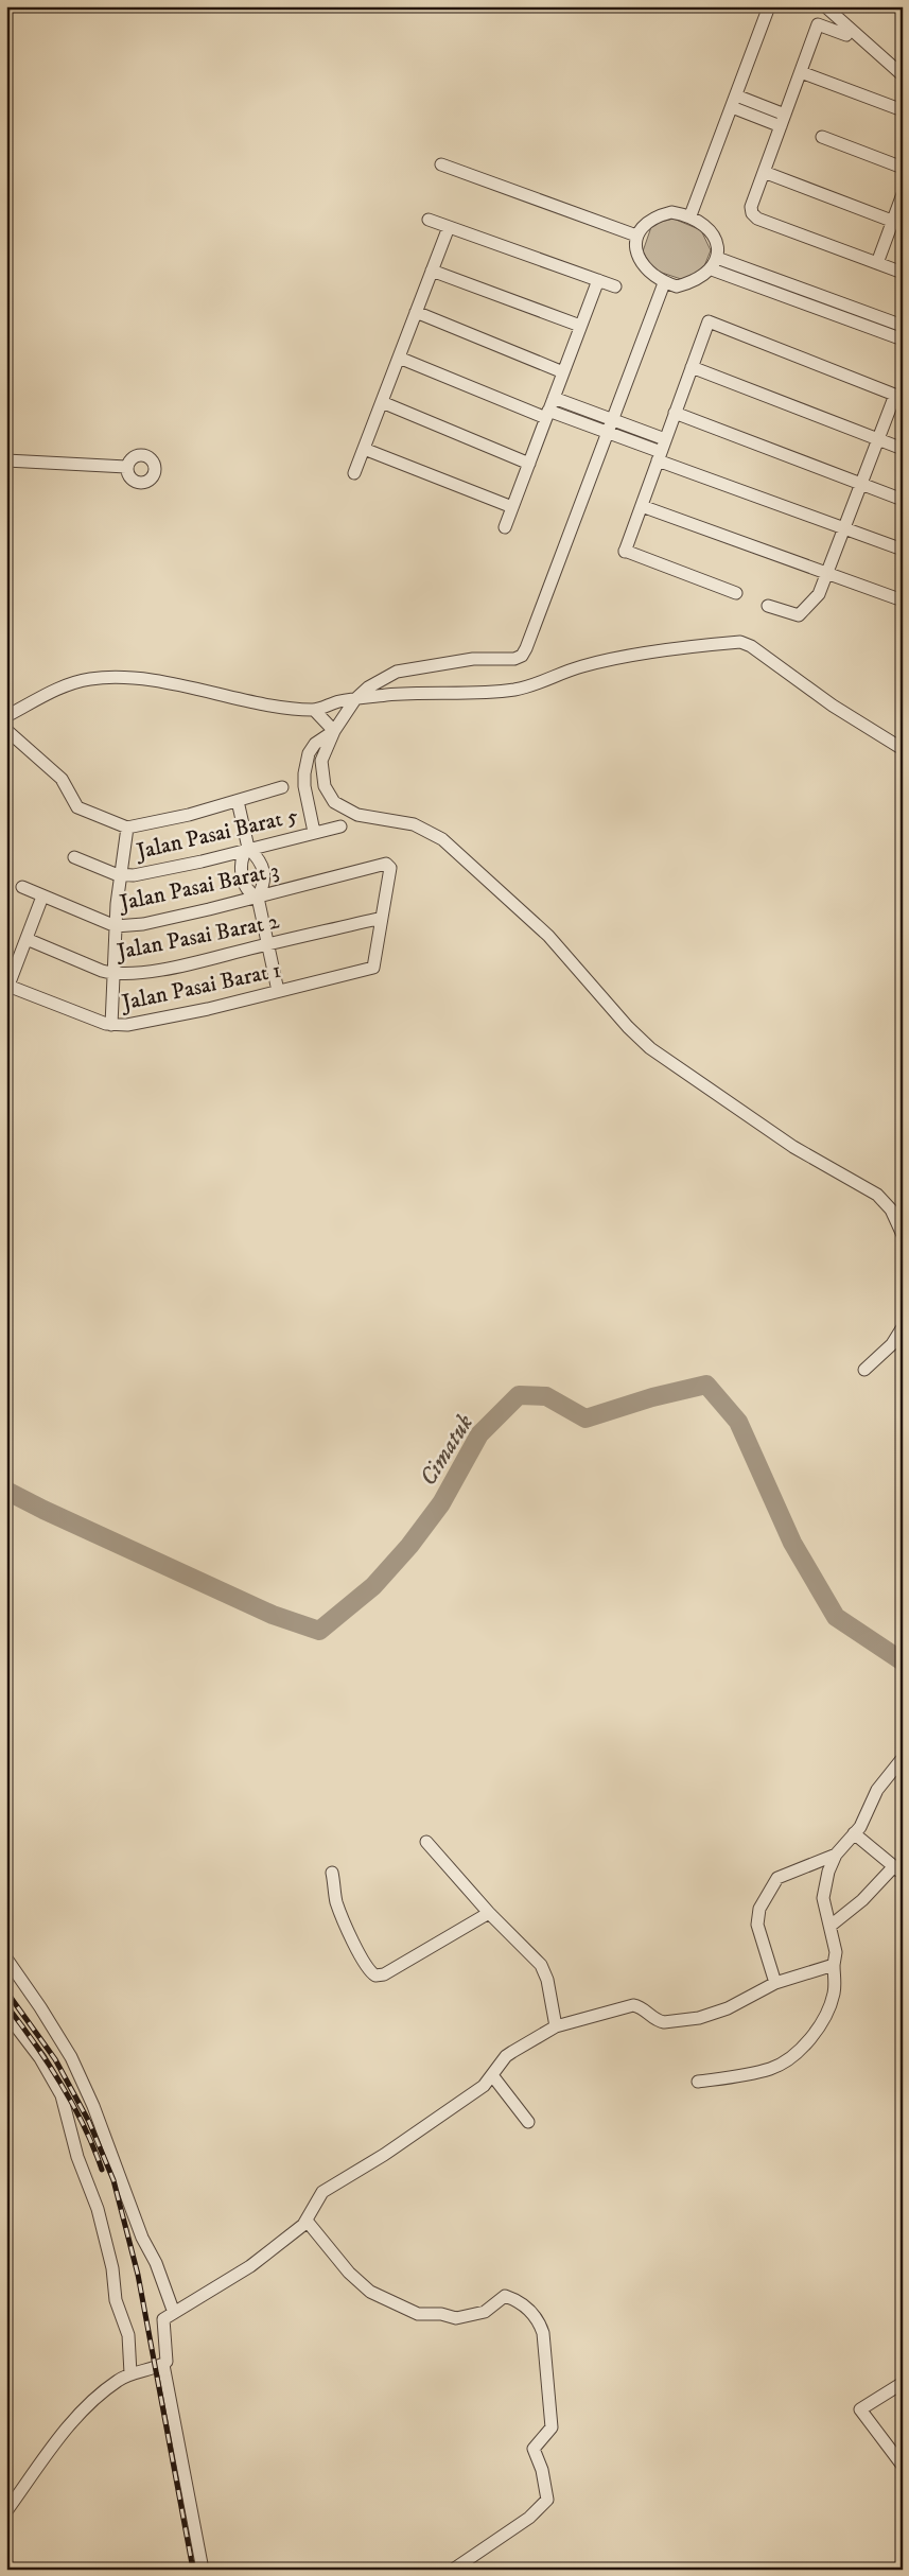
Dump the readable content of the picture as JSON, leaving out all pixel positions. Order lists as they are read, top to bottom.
{
  "streets": {
    "street": [
      "Jalan Pasai Barat 5",
      "Jalan Pasai Barat 3",
      "Jalan Pasai Barat 2",
      "Jalan Pasai Barat 1"
    ]
  },
  "crossings": [
    ["Jalan Pasai Barat 3", "Jalan Pasai Barat 2"],
    ["Jalan Pasai Barat 3", "Jalan Pasai Barat 1"],
    ["Jalan Pasai Barat 2", "Jalan Pasai Barat 1"]
  ],
  "water": ["Cimatuk"]
}
